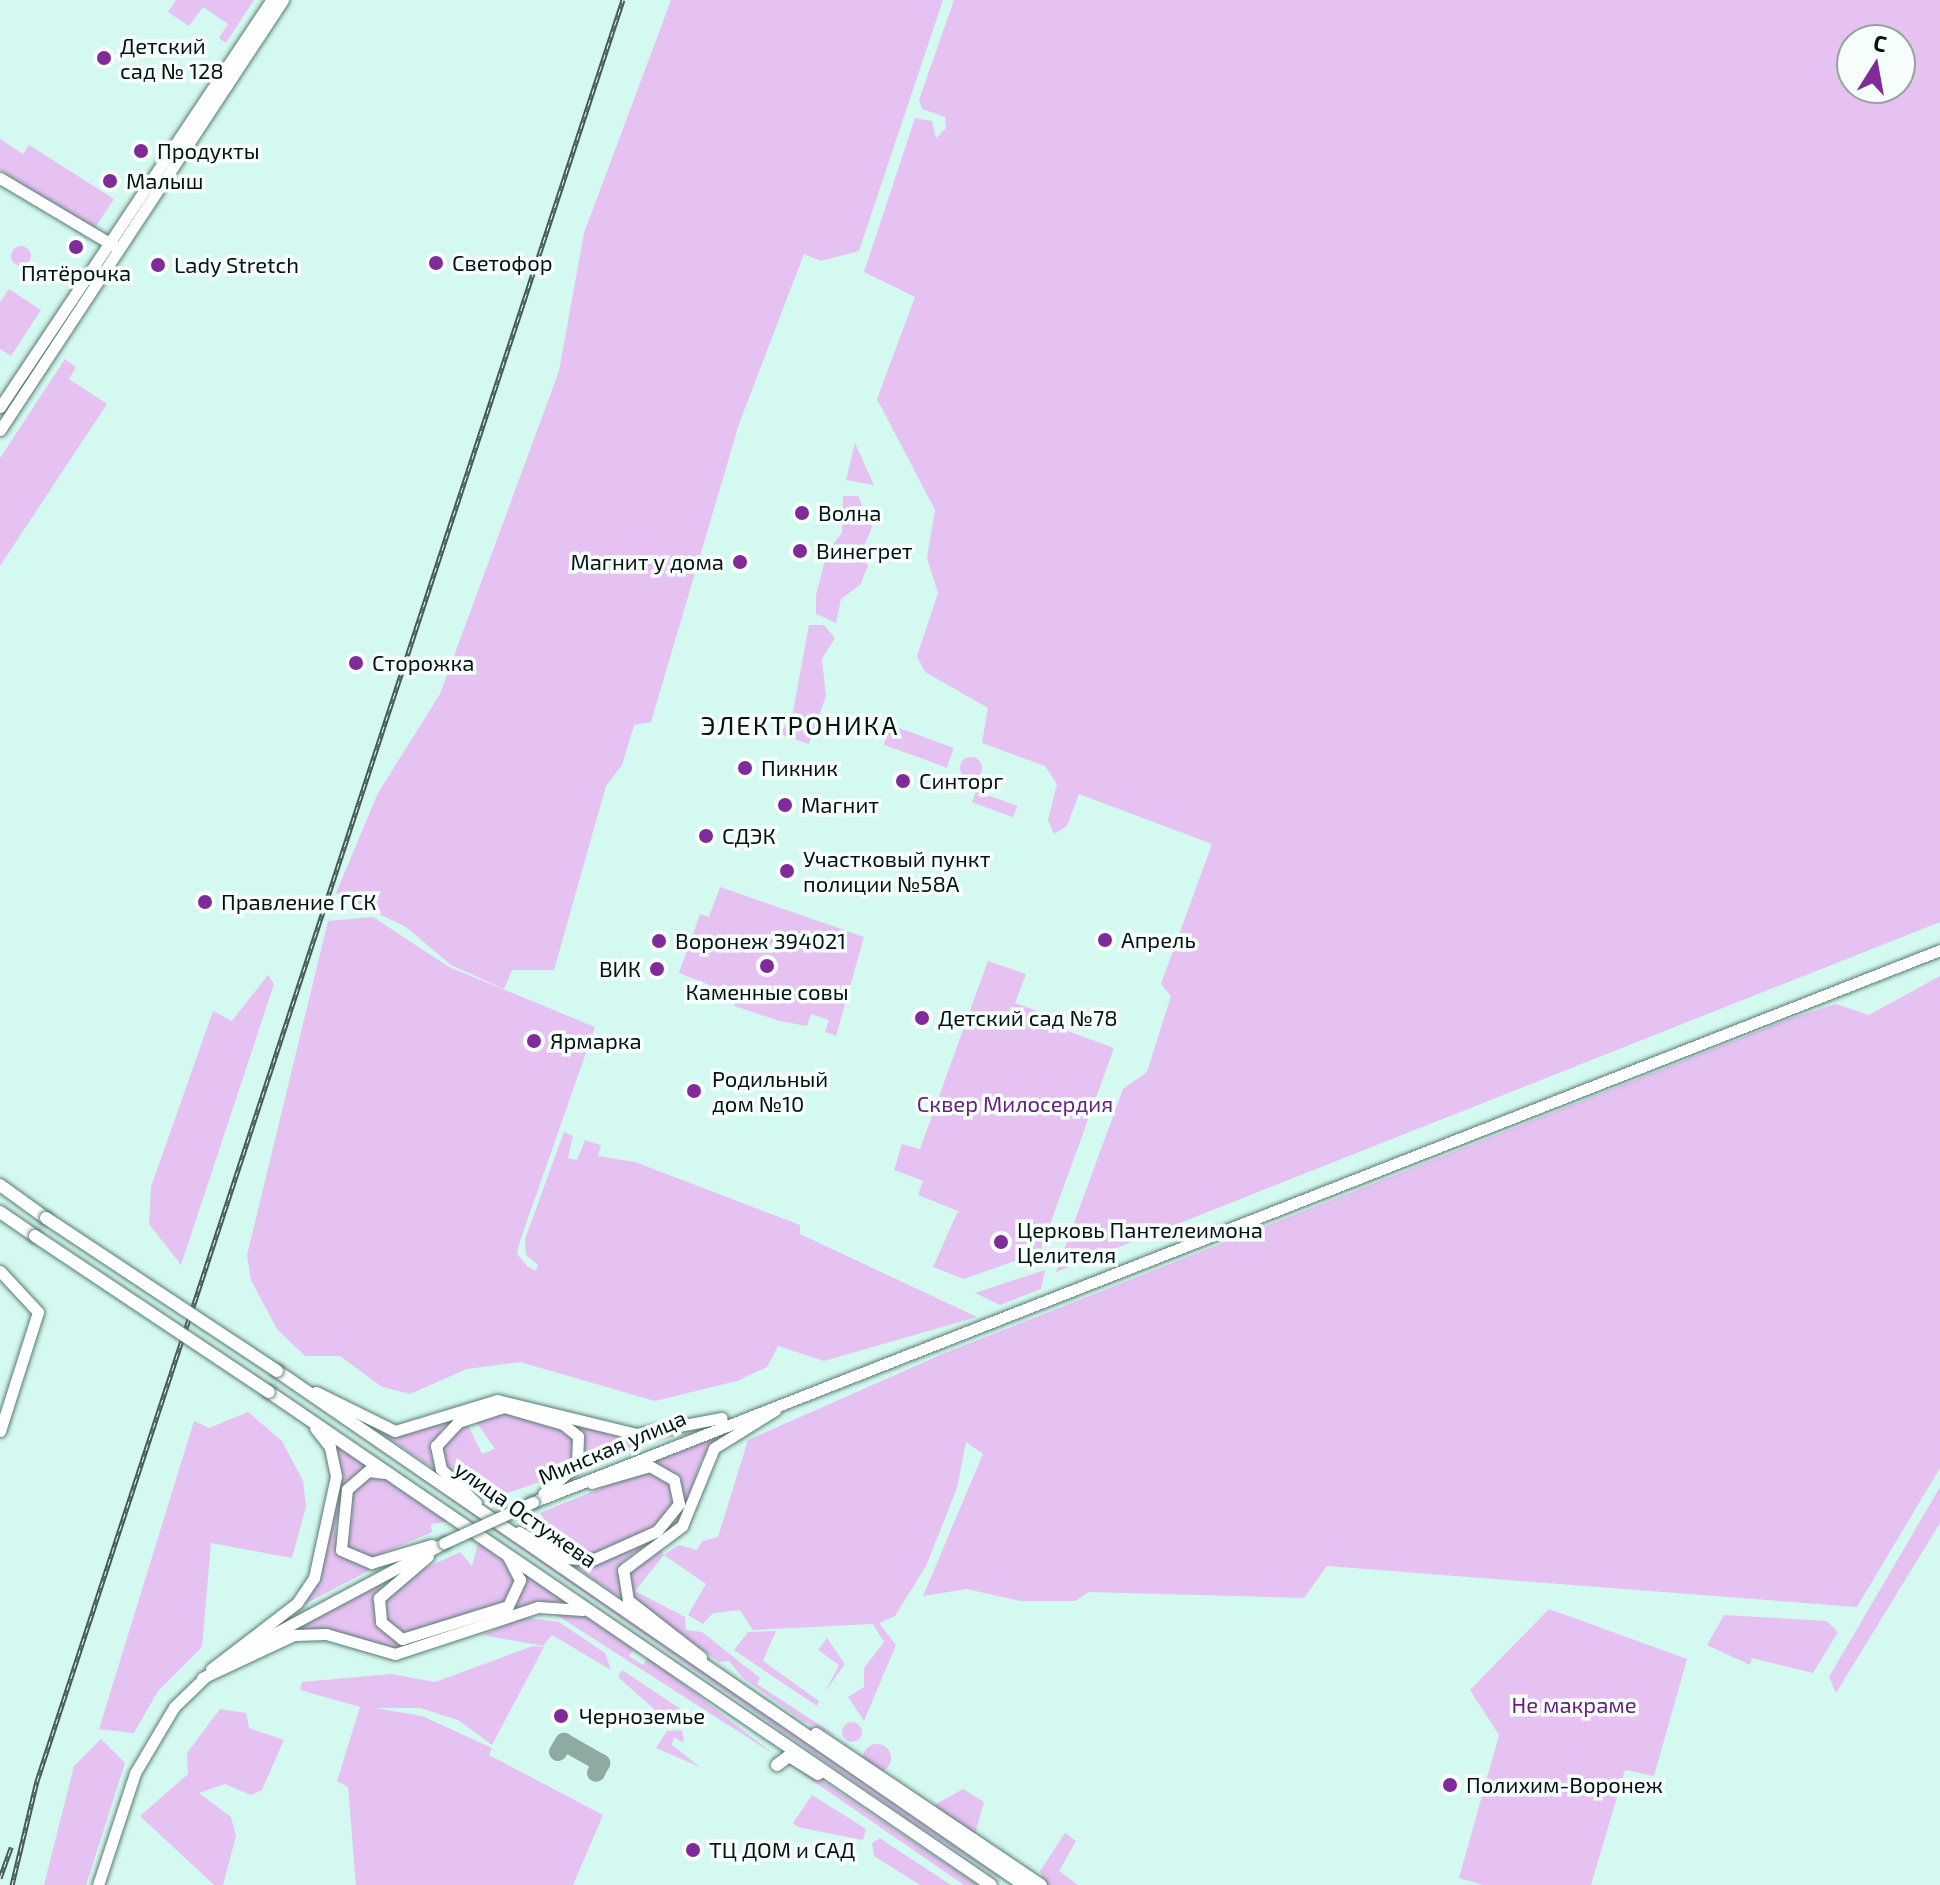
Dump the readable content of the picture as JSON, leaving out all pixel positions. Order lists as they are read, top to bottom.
{
  "streets": {
    "main road": ["улица Остужева"],
    "street": ["Минская улица"]
  },
  "districts": ["ЭЛЕКТРОНИКА"],
  "parks": ["Сквер Милосердия", "Не макраме"],
  "places": [
    "Детский сад № 128",
    "Продукты",
    "Малыш",
    "Пятёрочка",
    "Светофор",
    "Lady Stretch",
    "Волна",
    "Винегрет",
    "Магнит у дома",
    "Сторожка",
    "Пикник",
    "Синторг",
    "Магнит",
    "СДЭК",
    "Участковый пункт полиции №58А",
    "Правление ГСК",
    "Апрель",
    "Воронеж 394021",
    "Каменные совы",
    "ВИК",
    "Детский сад №78",
    "Ярмарка",
    "Родильный дом №10",
    "Церковь Пантелеимона Целителя",
    "Черноземье",
    "Полихим-Воронеж",
    "ТЦ ДОМ и САД"
  ],
  "north": "top"
}
